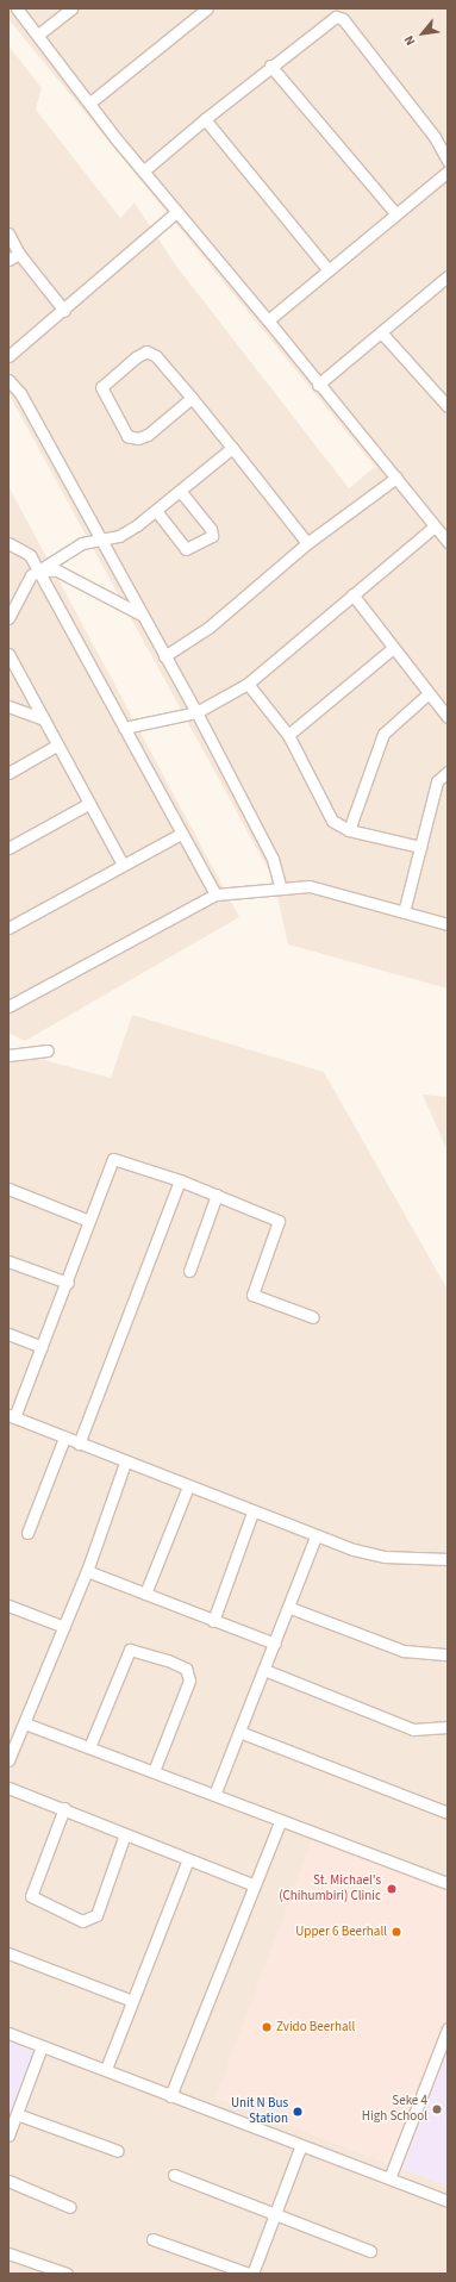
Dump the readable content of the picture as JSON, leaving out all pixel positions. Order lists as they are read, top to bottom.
{
  "places": [
    "St. Michael's (Chihumbiri) Clinic",
    "Upper 6 Beerhall",
    "Zvido Beerhall",
    "Seke 4 High School",
    "Unit N Bus Station"
  ],
  "north": "bottom left"
}
